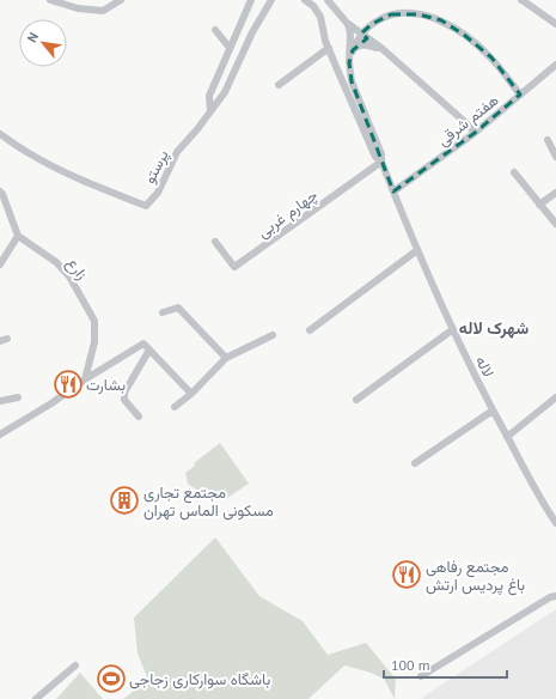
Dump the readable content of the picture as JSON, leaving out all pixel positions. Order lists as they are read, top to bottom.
{
  "streets": {
    "street": [
      "هفتم شرقی",
      "پرستو",
      "چهارم غربی",
      "زارع",
      "لاله"
    ]
  },
  "crossings": [
    ["هفتم شرقی", "لاله"],
    ["چهارم غربی", "لاله"]
  ],
  "districts": ["شهرک لاله"],
  "places": {
    "restaurant": ["بشارت", "مجتمع رفاهی باغ پردیس ارتش"],
    "building": ["مجتمع تجاری مسکونی الماس تهران"],
    "sports": ["باشگاه سواركاری زجاجی"]
  },
  "scale_bar": "100 m",
  "north": "top left"
}
